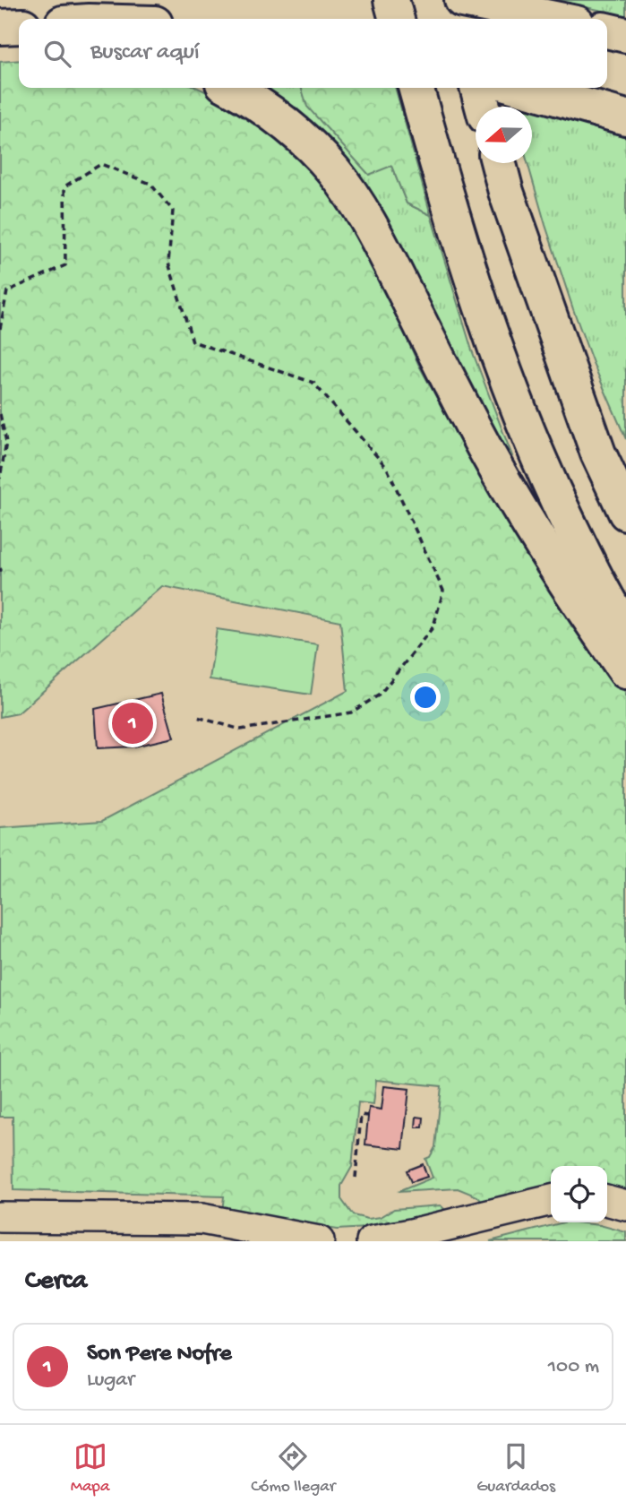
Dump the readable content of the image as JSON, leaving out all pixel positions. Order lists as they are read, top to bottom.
{
  "north": "left",
  "page": {
    "search": "Buscar aquí",
    "pins": "1",
    "heading": "Cerca",
    "list": [
      {
        "mark": "1",
        "name": "Son Pere Nofre",
        "note": "Lugar",
        "value": "100 m"
      }
    ],
    "nav": ["Mapa", "Cómo llegar", "Guardados"]
  }
}
